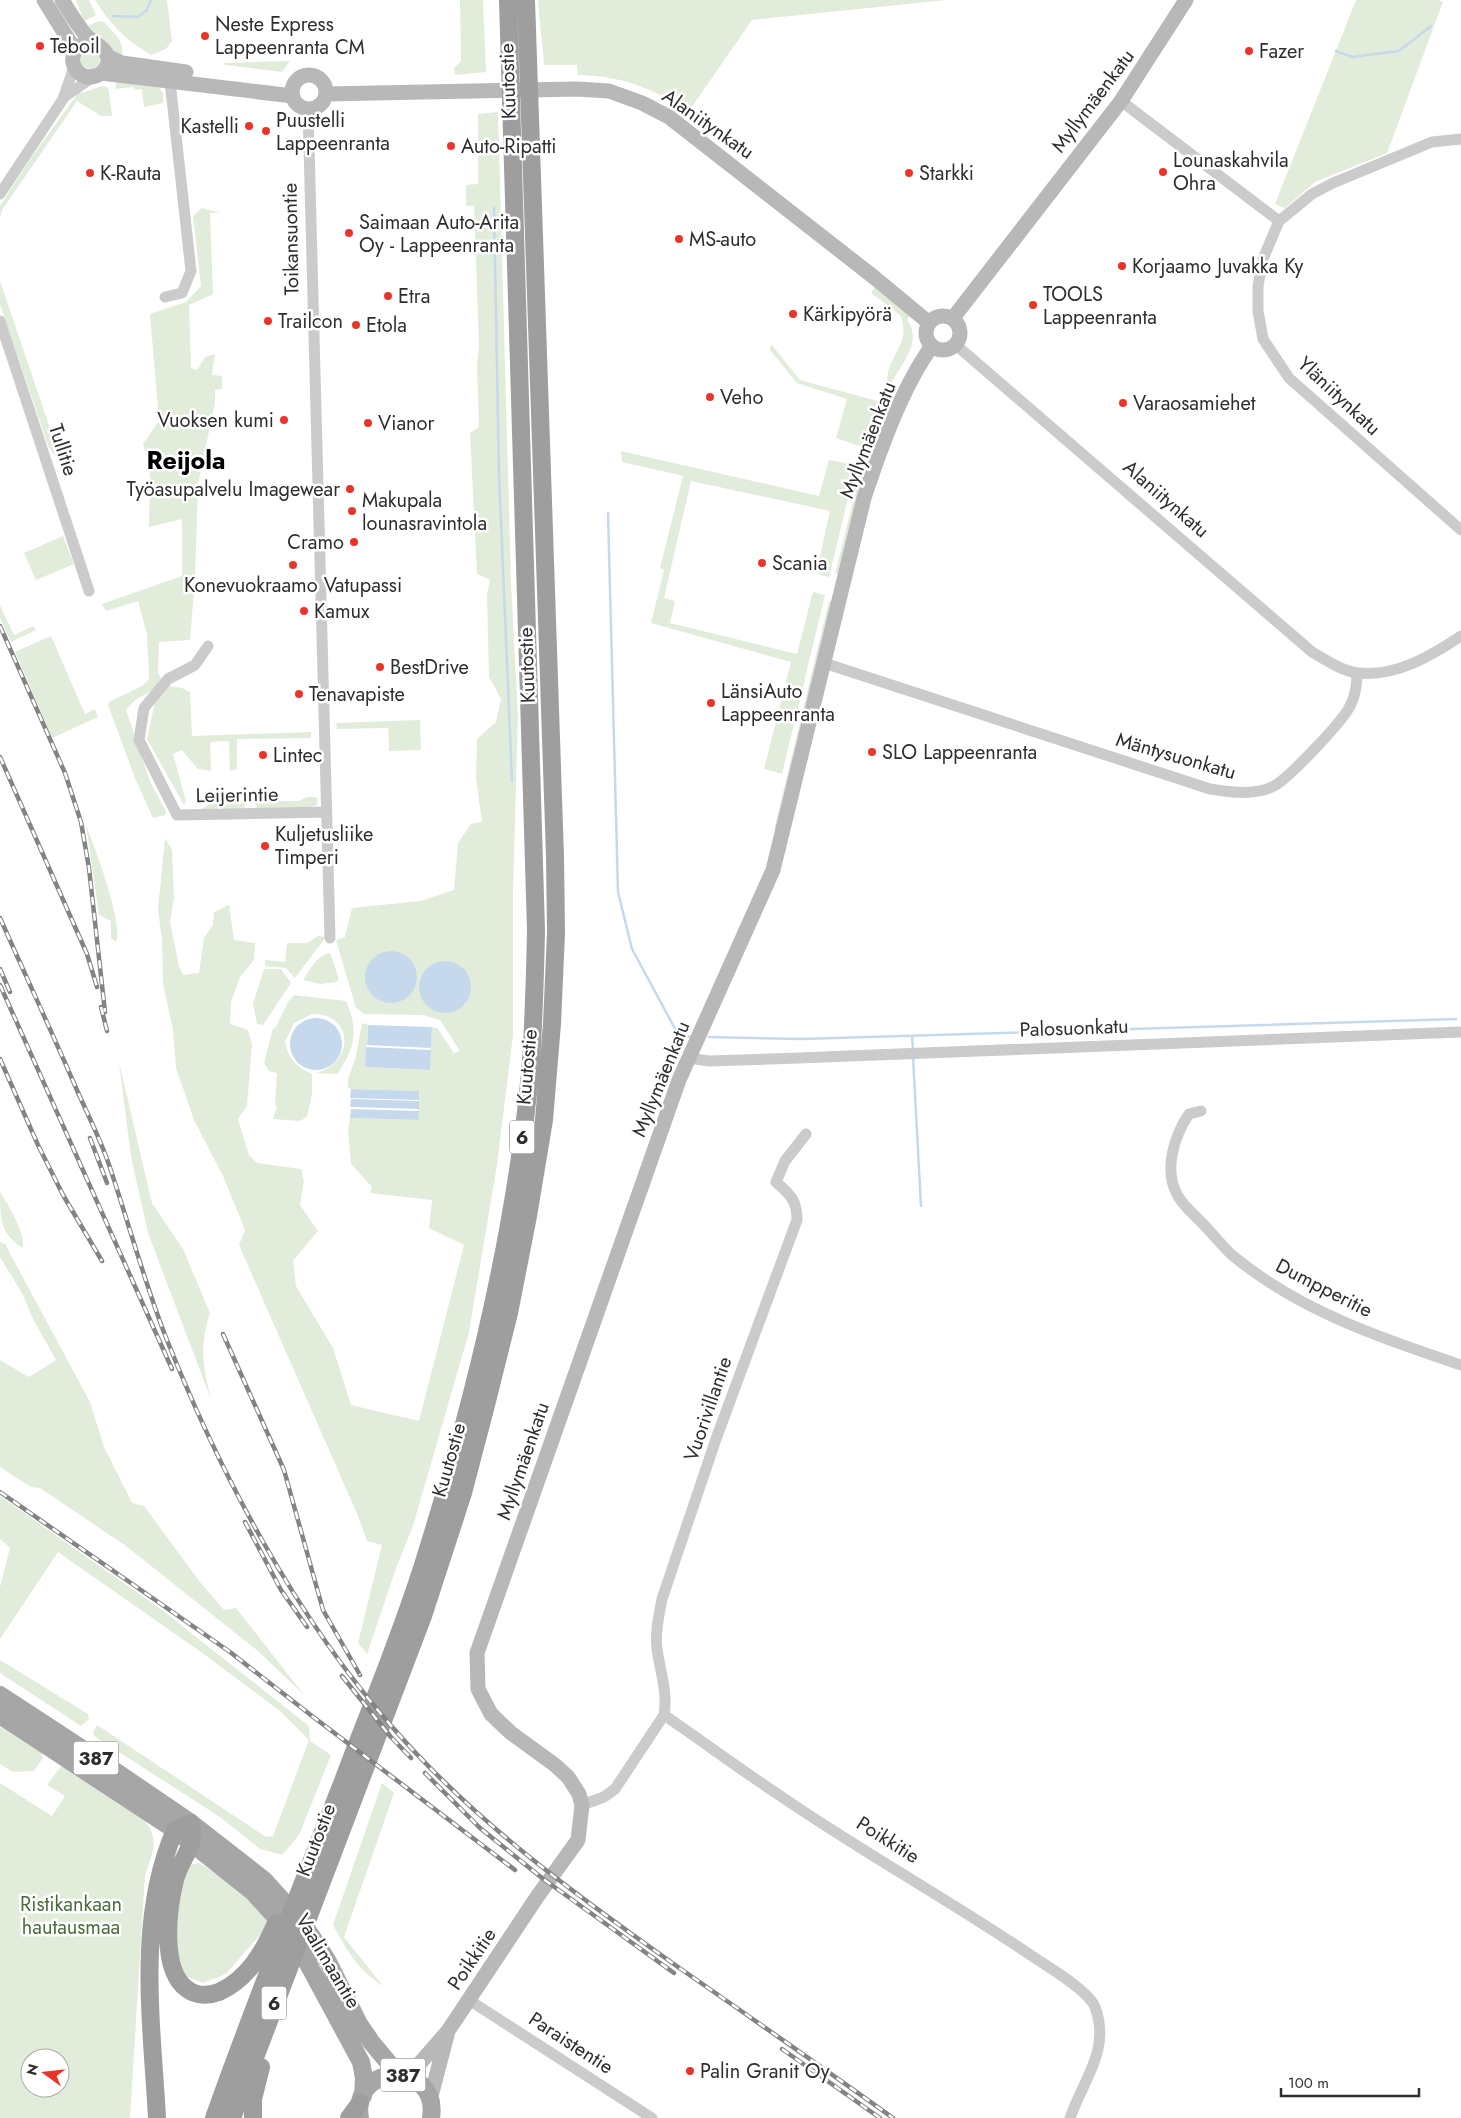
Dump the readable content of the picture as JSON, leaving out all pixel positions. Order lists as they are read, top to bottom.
{
  "streets": {
    "highway": ["Kuutostie", "6"],
    "main road": [
      "Myllymäenkatu",
      "Alaniitynkatu",
      "387",
      "Poikkitie",
      "Vaalimaantie"
    ],
    "street": [
      "Toikansuontie",
      "Yläniitynkatu",
      "Tullitie",
      "Mäntysuonkatu",
      "Leijerintie",
      "Palosuonkatu",
      "Dumpperitie",
      "Vuorivillantie",
      "Paraistentie"
    ]
  },
  "crossings": [
    ["Myllymäenkatu", "Alaniitynkatu"],
    ["Myllymäenkatu", "Mäntysuonkatu"],
    ["Myllymäenkatu", "Palosuonkatu"],
    ["Myllymäenkatu", "Poikkitie"],
    ["Alaniitynkatu", "Toikansuontie"],
    ["Alaniitynkatu", "Mäntysuonkatu"],
    ["Toikansuontie", "Leijerintie"],
    ["Vuorivillantie", "Poikkitie"],
    ["387", "Poikkitie"],
    ["387", "Vaalimaantie"],
    ["Poikkitie", "Vaalimaantie"],
    ["Poikkitie", "Paraistentie"]
  ],
  "districts": ["Reijola"],
  "parks": ["Ristikankaan hautausmaa"],
  "places": [
    "Neste Express Lappeenranta CM",
    "Teboil",
    "Fazer",
    "Kastelli",
    "Puustelli Lappeenranta",
    "Auto-Ripatti",
    "Lounaskahvila Ohra",
    "K-Rauta",
    "Starkki",
    "Saimaan Auto-Arita Oy - Lappeenranta",
    "MS-auto",
    "Korjaamo Juvakka Ky",
    "Etra",
    "TOOLS Lappeenranta",
    "Kärkipyörä",
    "Trailcon",
    "Etola",
    "Veho",
    "Varaosamiehet",
    "Vuoksen kumi",
    "Vianor",
    "Työasupalvelu Imagewear",
    "Makupala lounasravintola",
    "Cramo",
    "Scania",
    "Konevuokraamo Vatupassi",
    "Kamux",
    "BestDrive",
    "Tenavapiste",
    "LänsiAuto Lappeenranta",
    "SLO Lappeenranta",
    "Lintec",
    "Kuljetusliike Timperi",
    "Palin Granit Oy"
  ],
  "scale_bar": "100 m",
  "north": "left"
}
